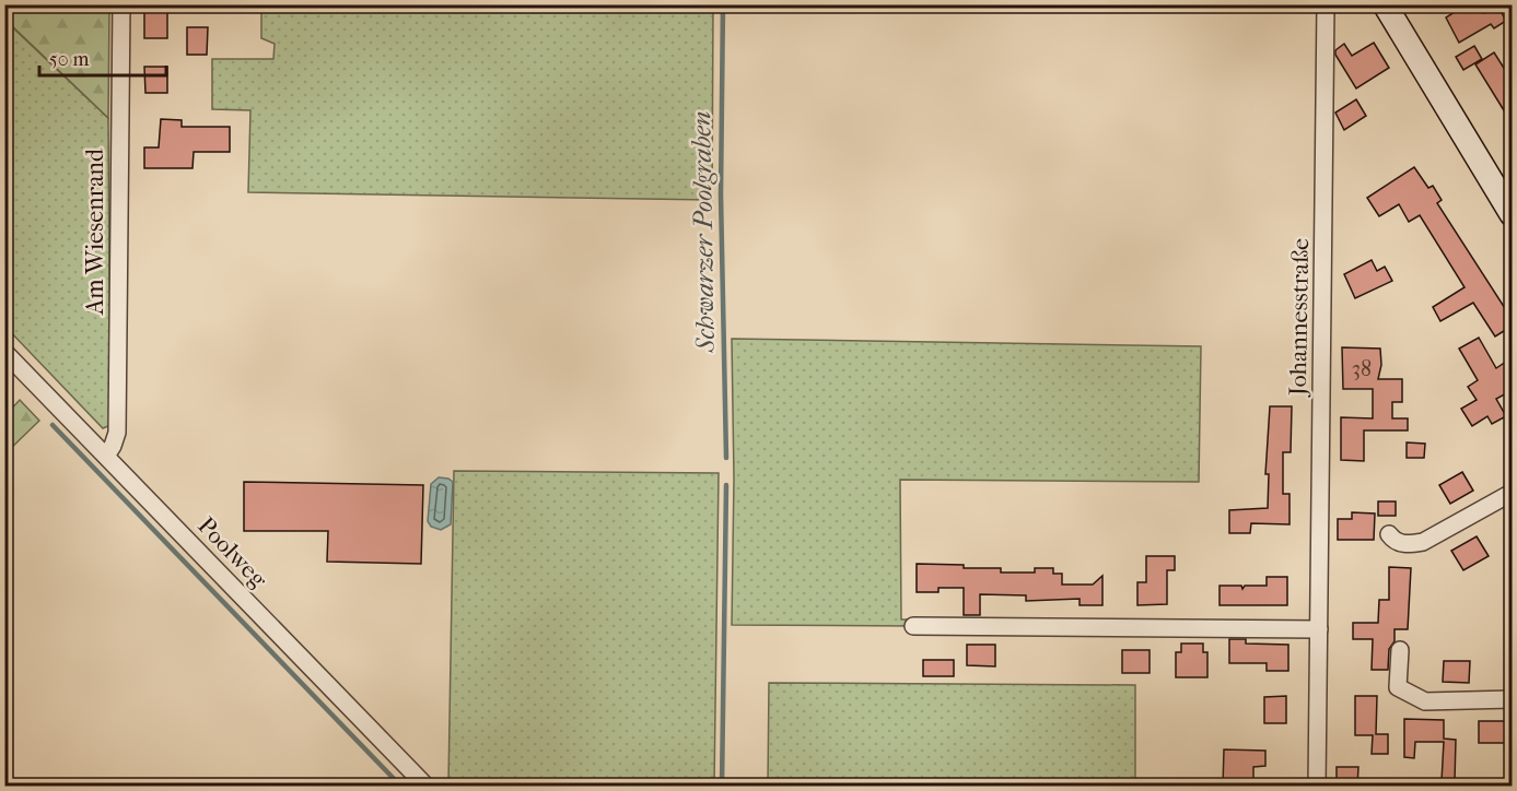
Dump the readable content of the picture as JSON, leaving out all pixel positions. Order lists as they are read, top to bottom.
{
  "streets": {
    "street": ["Am Wiesenrand", "Johannesstraße", "Poolweg"]
  },
  "crossings": [
    ["Am Wiesenrand", "Poolweg"]
  ],
  "water": ["Schwarzer Poolgraben"],
  "house_numbers": ["38"],
  "scale_bar": "50 m"
}
